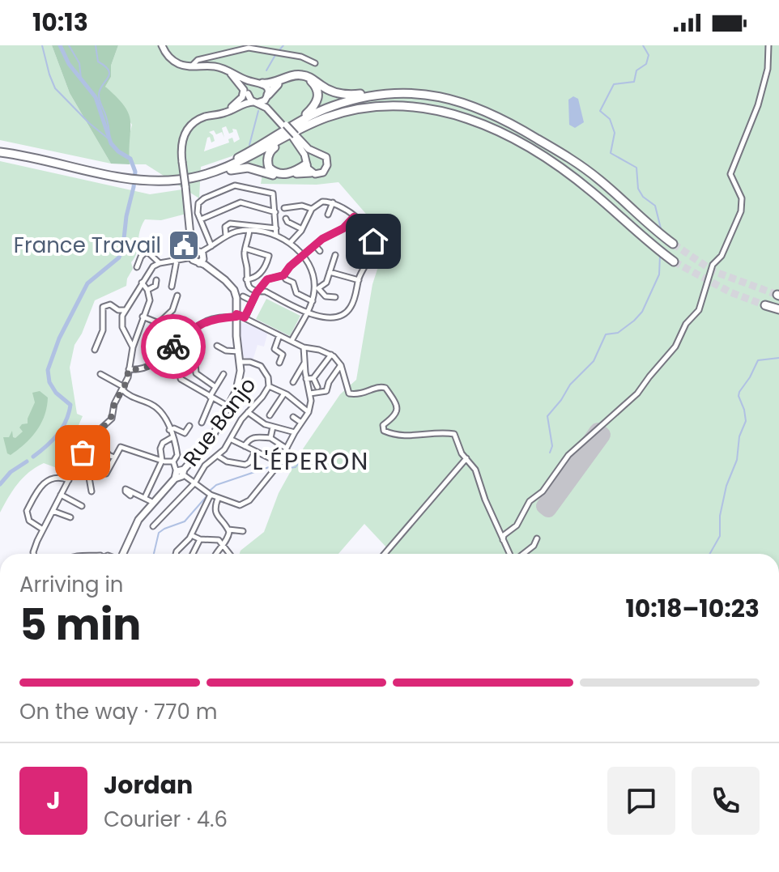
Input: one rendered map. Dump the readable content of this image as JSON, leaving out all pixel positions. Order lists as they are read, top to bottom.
{
  "streets": {
    "street": ["Rue Banjo"]
  },
  "districts": ["L'ÉPERON"],
  "places": {
    "public building": ["France Travail"]
  },
  "page": {
    "status": "10:13",
    "heading": ["5 min", "Arriving in", "10:18–10:23"],
    "panel": ["Jordan", "Courier · 4.6"],
    "bar": "On the way · 770 m",
    "round": "J"
  }
}
